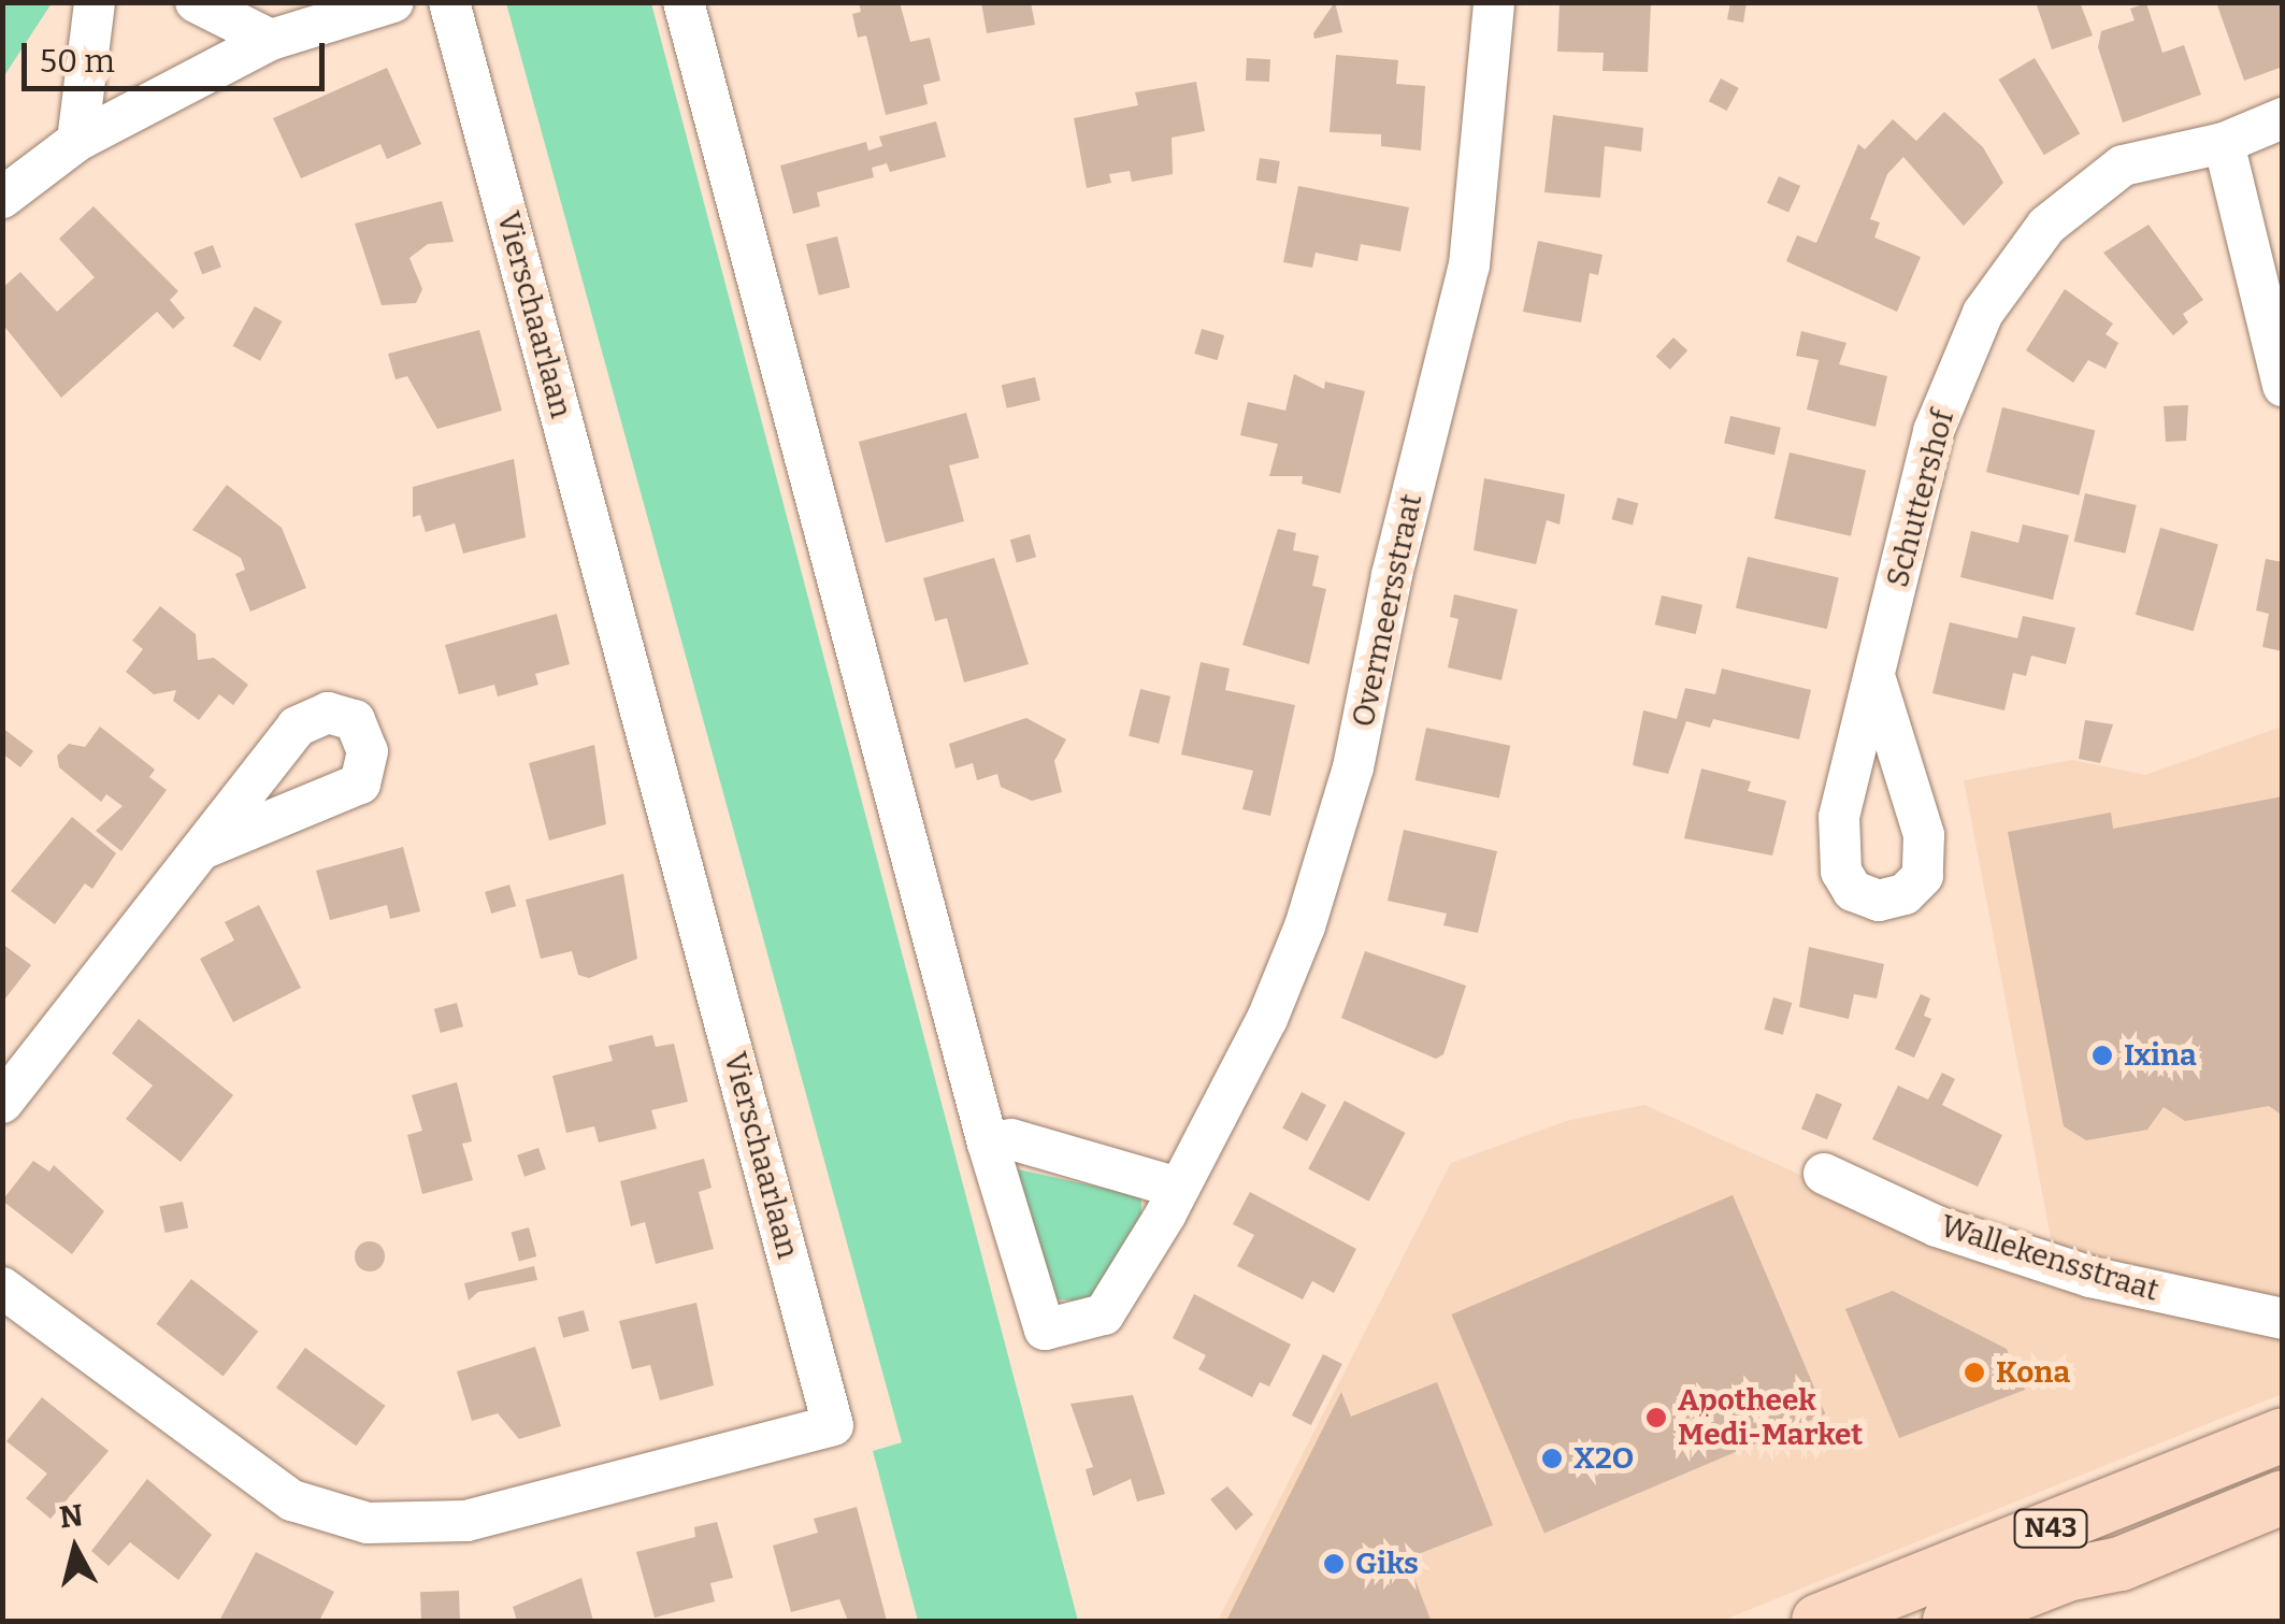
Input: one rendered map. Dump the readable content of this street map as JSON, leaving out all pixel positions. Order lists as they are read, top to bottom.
{
  "streets": {
    "main road": ["N43"],
    "street": [
      "Vierschaarlaan",
      "Schuttershof",
      "Overmeersstraat",
      "Wallekensstraat"
    ]
  },
  "places": [
    "Ixina",
    "Kona",
    "Apotheek Medi-Market",
    "X2O",
    "Giks"
  ],
  "scale_bar": "50 m",
  "north": "top"
}
